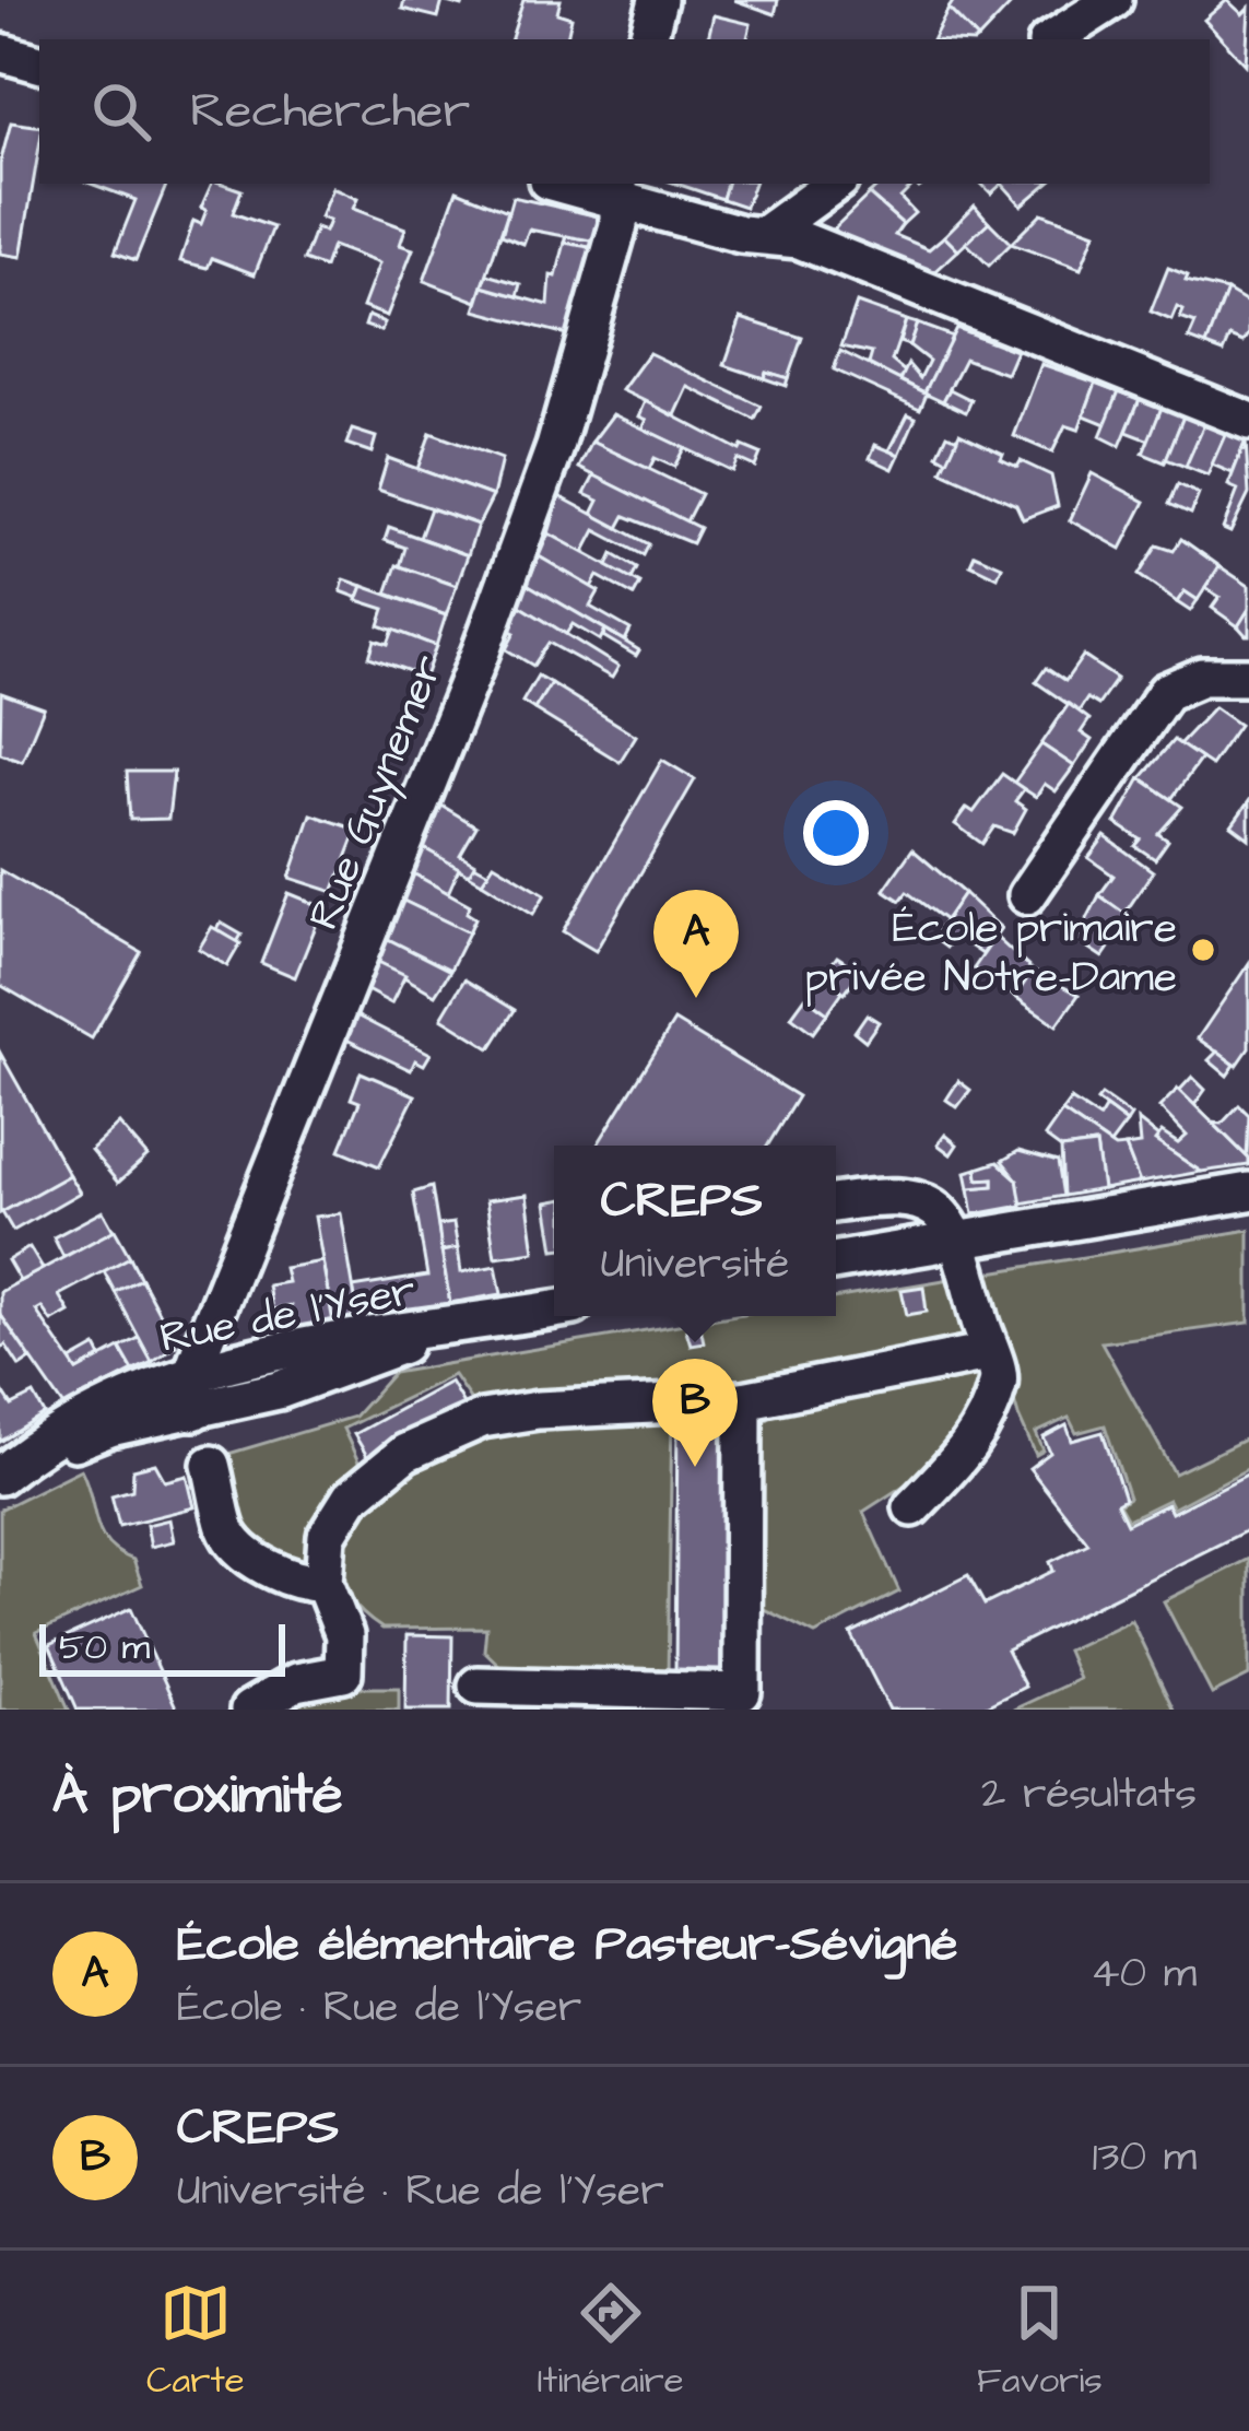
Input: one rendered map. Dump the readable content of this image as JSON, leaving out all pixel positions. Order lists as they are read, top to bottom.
{
  "streets": {
    "street": ["Rue Guynemer", "Rue de l'Yser"]
  },
  "crossings": [
    ["Rue Guynemer", "Rue de l'Yser"]
  ],
  "places": ["École primaire privée Notre-Dame"],
  "scale_bar": "50 m",
  "page": {
    "search": "Rechercher",
    "pins": ["A", "B"],
    "popup": ["CREPS", "Université"],
    "scale": "50 m",
    "heading": ["À proximité", "2 résultats"],
    "list": [
      {
        "mark": "A",
        "name": "École élémentaire Pasteur-Sévigné",
        "note": "École · Rue de l'Yser",
        "value": "40 m"
      },
      {
        "mark": "B",
        "name": "CREPS",
        "note": "Université · Rue de l'Yser",
        "value": "130 m"
      }
    ],
    "nav": ["Carte", "Itinéraire", "Favoris"]
  }
}
